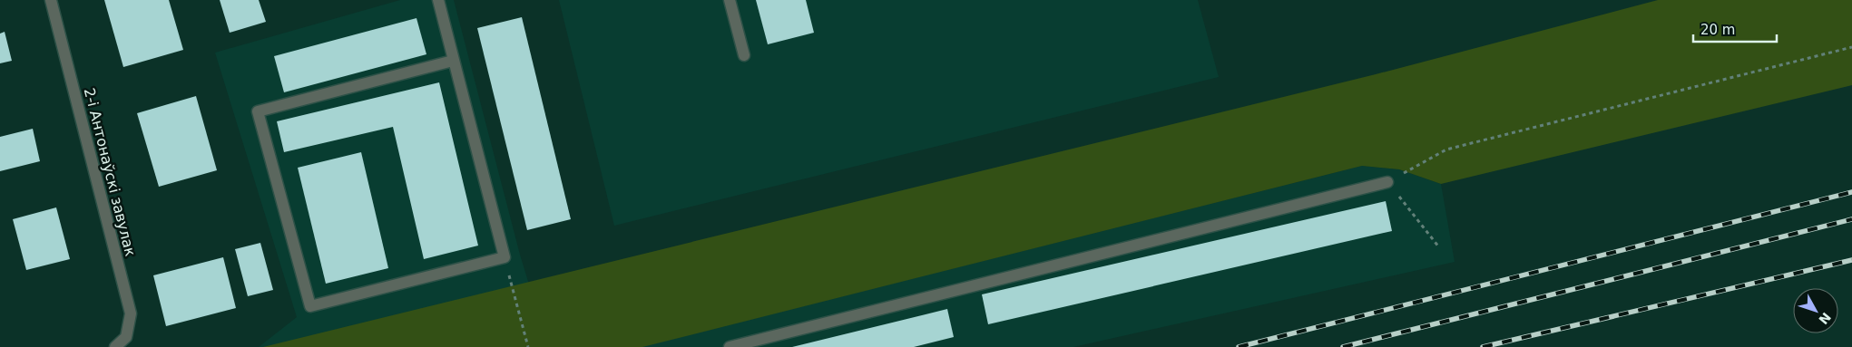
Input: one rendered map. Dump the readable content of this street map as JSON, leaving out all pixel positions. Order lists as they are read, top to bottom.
{
  "streets": {
    "street": ["2-і Антонаўскі завулак"]
  },
  "scale_bar": "20 m",
  "north": "bottom right"
}
